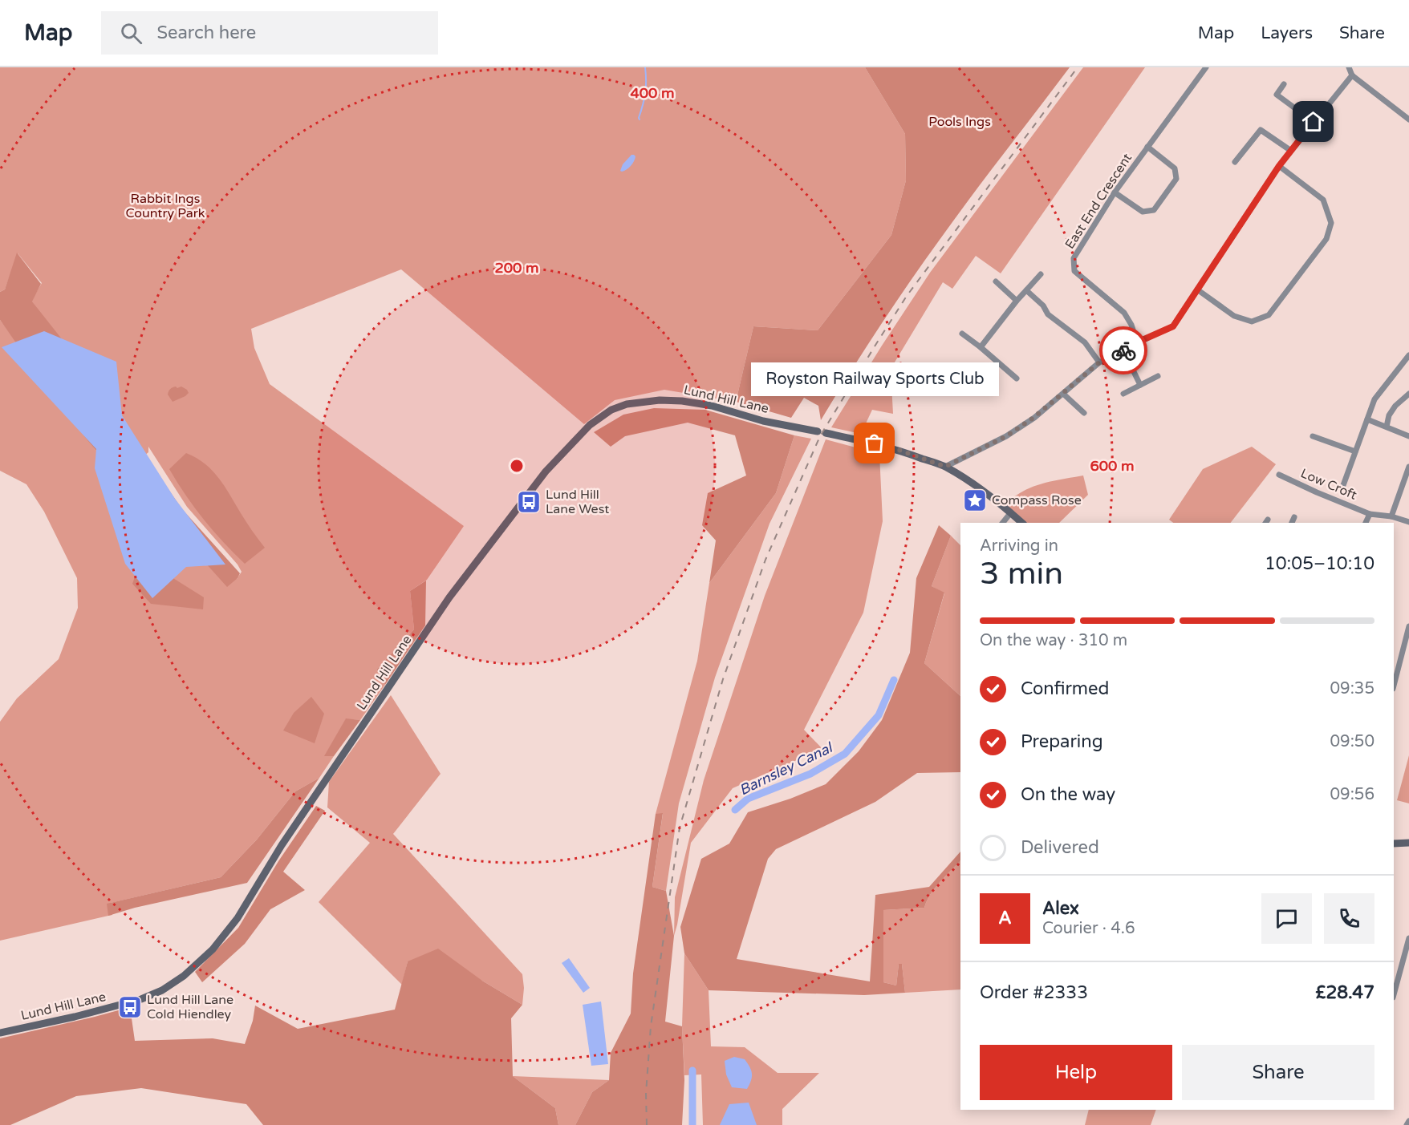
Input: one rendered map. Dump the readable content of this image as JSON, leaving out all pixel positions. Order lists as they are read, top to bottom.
{
  "streets": {
    "main road": ["Lund Hill Lane"],
    "street": ["East End Crescent", "Low Croft"]
  },
  "water": ["Barnsley Canal"],
  "parks": ["Pools Ings", "Rabbit Ings Country Park"],
  "places": {
    "other": ["Royston Railway Sports Club"],
    "place": ["Compass Rose"],
    "bus stop": ["Lund Hill Lane West", "Lund Hill Lane Cold Hiendley"]
  },
  "page": {
    "header": "Map",
    "search": "Search here",
    "nav": ["Map", "Layers", "Share"],
    "bubble": "Royston Railway Sports Club",
    "heading": ["3 min", "Arriving in", "10:05–10:10"],
    "panel": [
      "Alex",
      "Courier · 4.6",
      "Order #2333",
      "£28.47"
    ],
    "bar": "On the way · 310 m",
    "list": [
      ["Confirmed", "09:35"],
      ["Preparing", "09:50"],
      ["On the way", "09:56"],
      "Delivered"
    ],
    "round": "A",
    "buttons": ["Help", "Share"]
  },
  "rings": ["400 m", "200 m", "600 m"]
}
